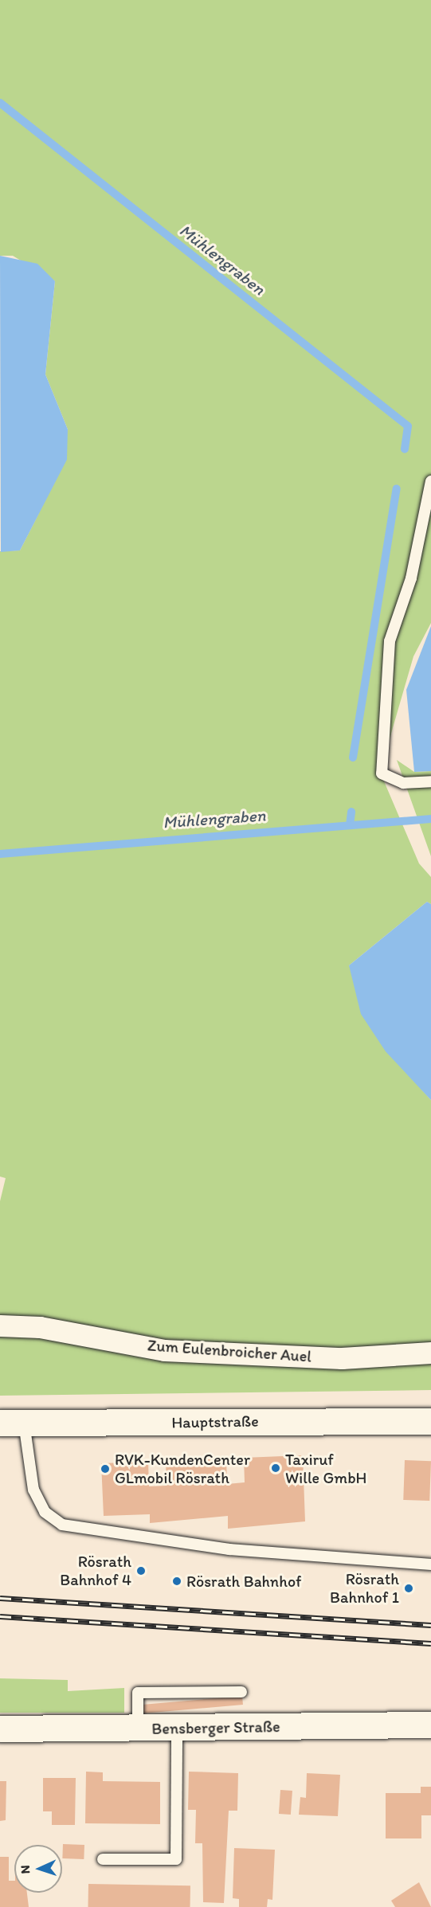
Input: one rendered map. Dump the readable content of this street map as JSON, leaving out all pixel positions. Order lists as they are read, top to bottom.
{
  "streets": {
    "main road": ["Hauptstraße", "Bensberger Straße"],
    "street": ["Zum Eulenbroicher Auel"]
  },
  "water": ["Mühlengraben"],
  "places": [
    "Taxiruf Wille GmbH",
    "RVK-KundenCenter GLmobil Rösrath",
    "Rösrath Bahnhof 4",
    "Rösrath Bahnhof",
    "Rösrath Bahnhof 1"
  ],
  "north": "left"
}
